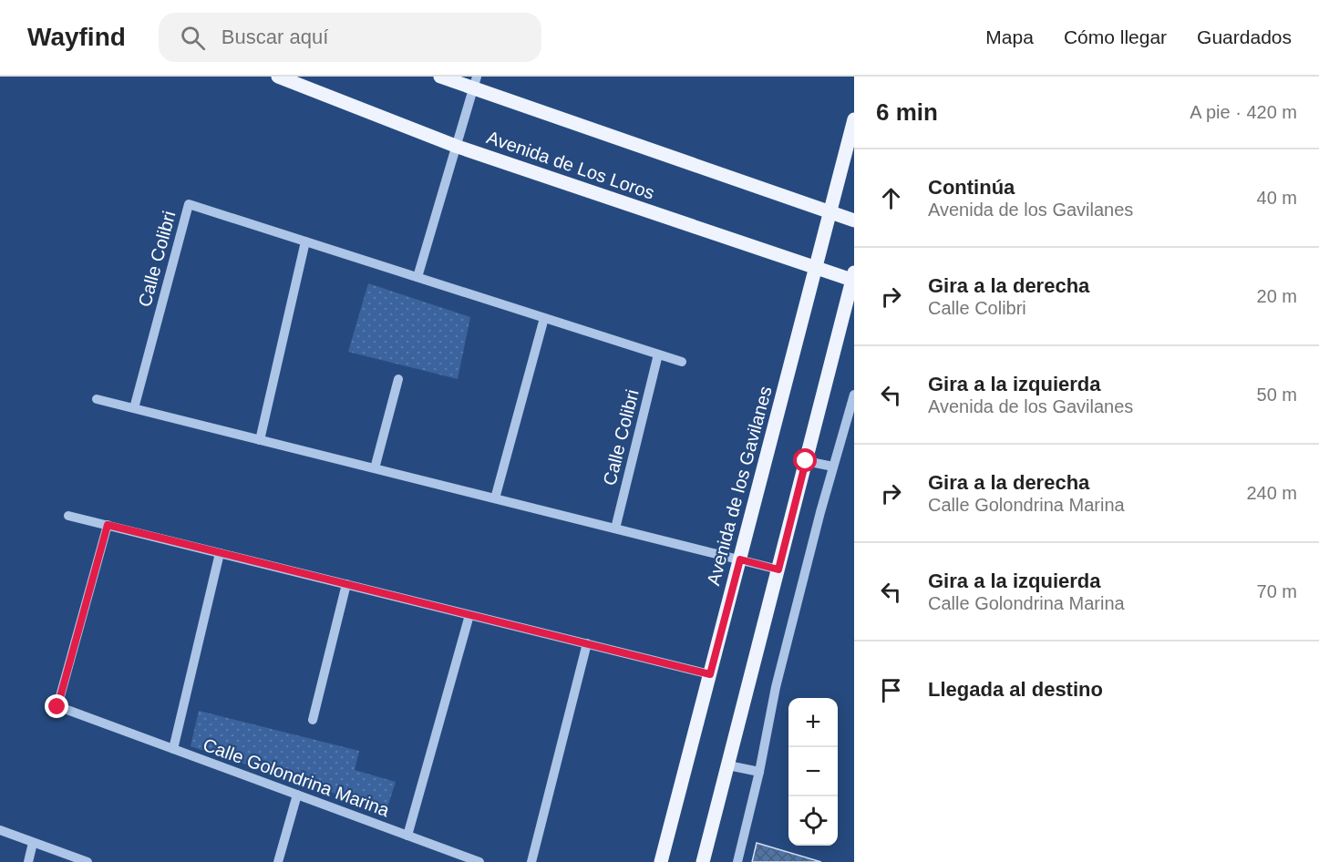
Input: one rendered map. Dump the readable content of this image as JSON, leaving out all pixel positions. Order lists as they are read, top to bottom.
{
  "streets": {
    "main road": ["Avenida de Los Loros", "Avenida de los Gavilanes"],
    "street": ["Calle Colibri", "Calle Golondrina Marina"]
  },
  "crossings": [
    ["Avenida de Los Loros", "Avenida de los Gavilanes"]
  ],
  "page": {
    "header": "Wayfind",
    "search": "Buscar aquí",
    "nav": ["Mapa", "Cómo llegar", "Guardados"],
    "heading": ["6 min", "A pie · 420 m"],
    "list": [
      ["Continúa", "Avenida de los Gavilanes", "40 m"],
      ["Gira a la derecha", "Calle Colibri", "20 m"],
      ["Gira a la izquierda", "Avenida de los Gavilanes", "50 m"],
      ["Gira a la derecha", "Calle Golondrina Marina", "240 m"],
      ["Gira a la izquierda", "Calle Golondrina Marina", "70 m"],
      "Llegada al destino"
    ],
    "map_buttons": ["+", "−"]
  }
}
